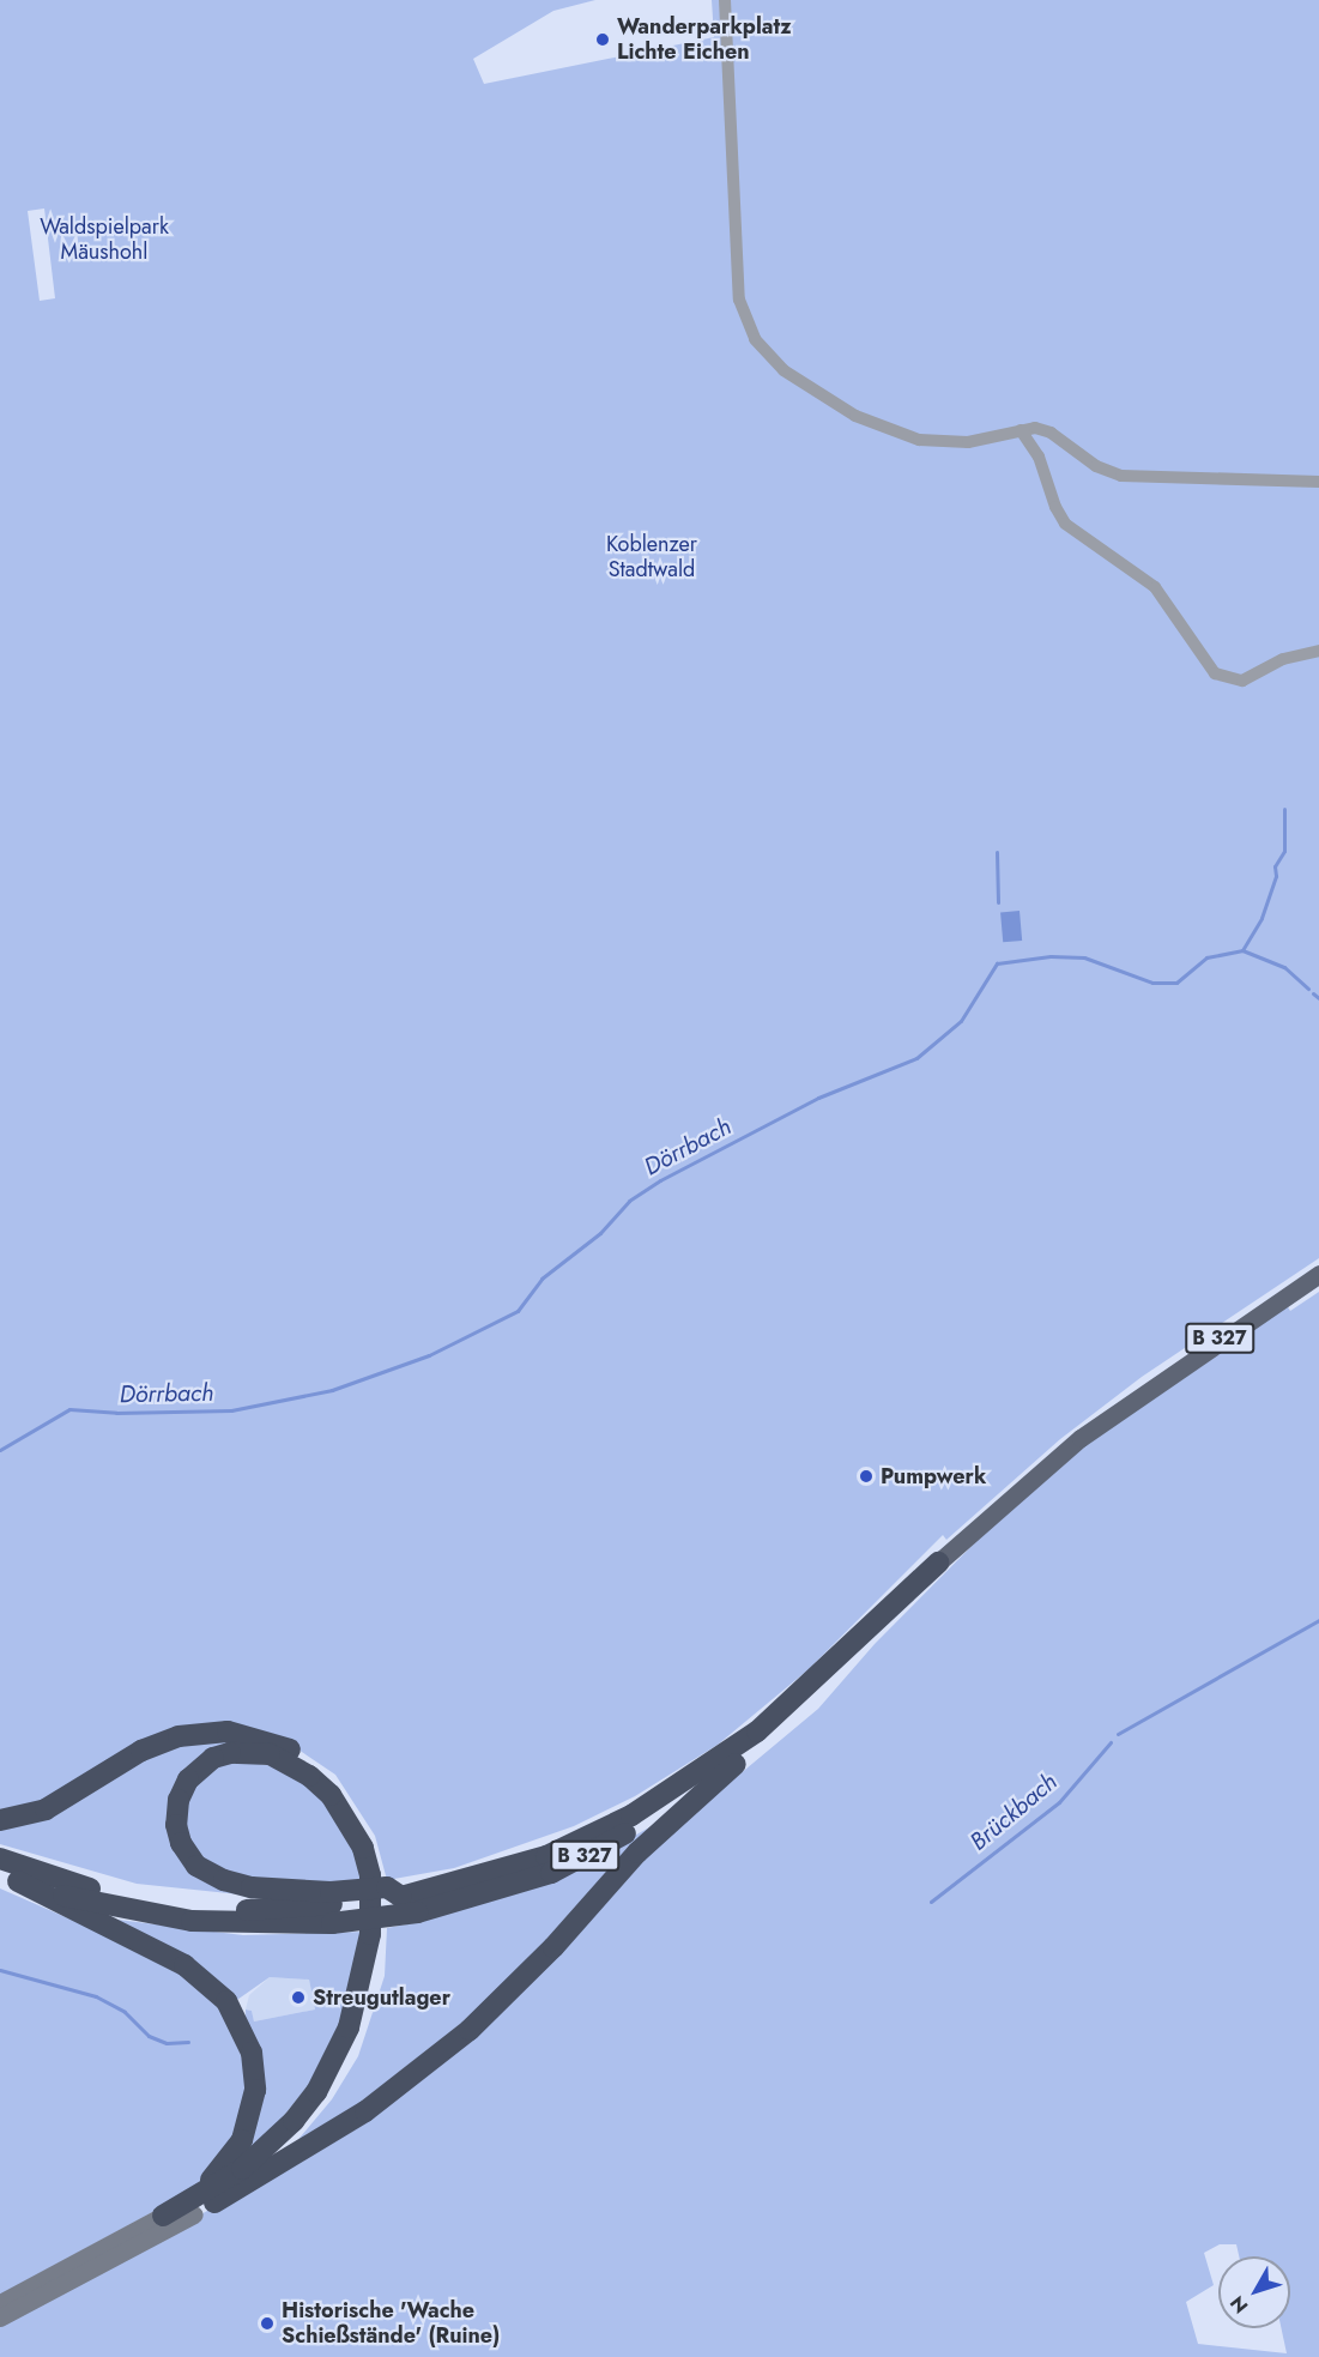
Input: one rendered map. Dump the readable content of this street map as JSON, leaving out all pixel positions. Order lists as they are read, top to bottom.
{
  "streets": {
    "highway": ["B 327"]
  },
  "water": ["Dörrbach", "Brückbach"],
  "parks": ["Waldspielpark Mäushohl", "Koblenzer Stadtwald"],
  "places": [
    "Wanderparkplatz Lichte Eichen",
    "Pumpwerk",
    "Streugutlager",
    "Historische 'Wache Schießstände' (Ruine)"
  ],
  "north": "bottom left"
}
